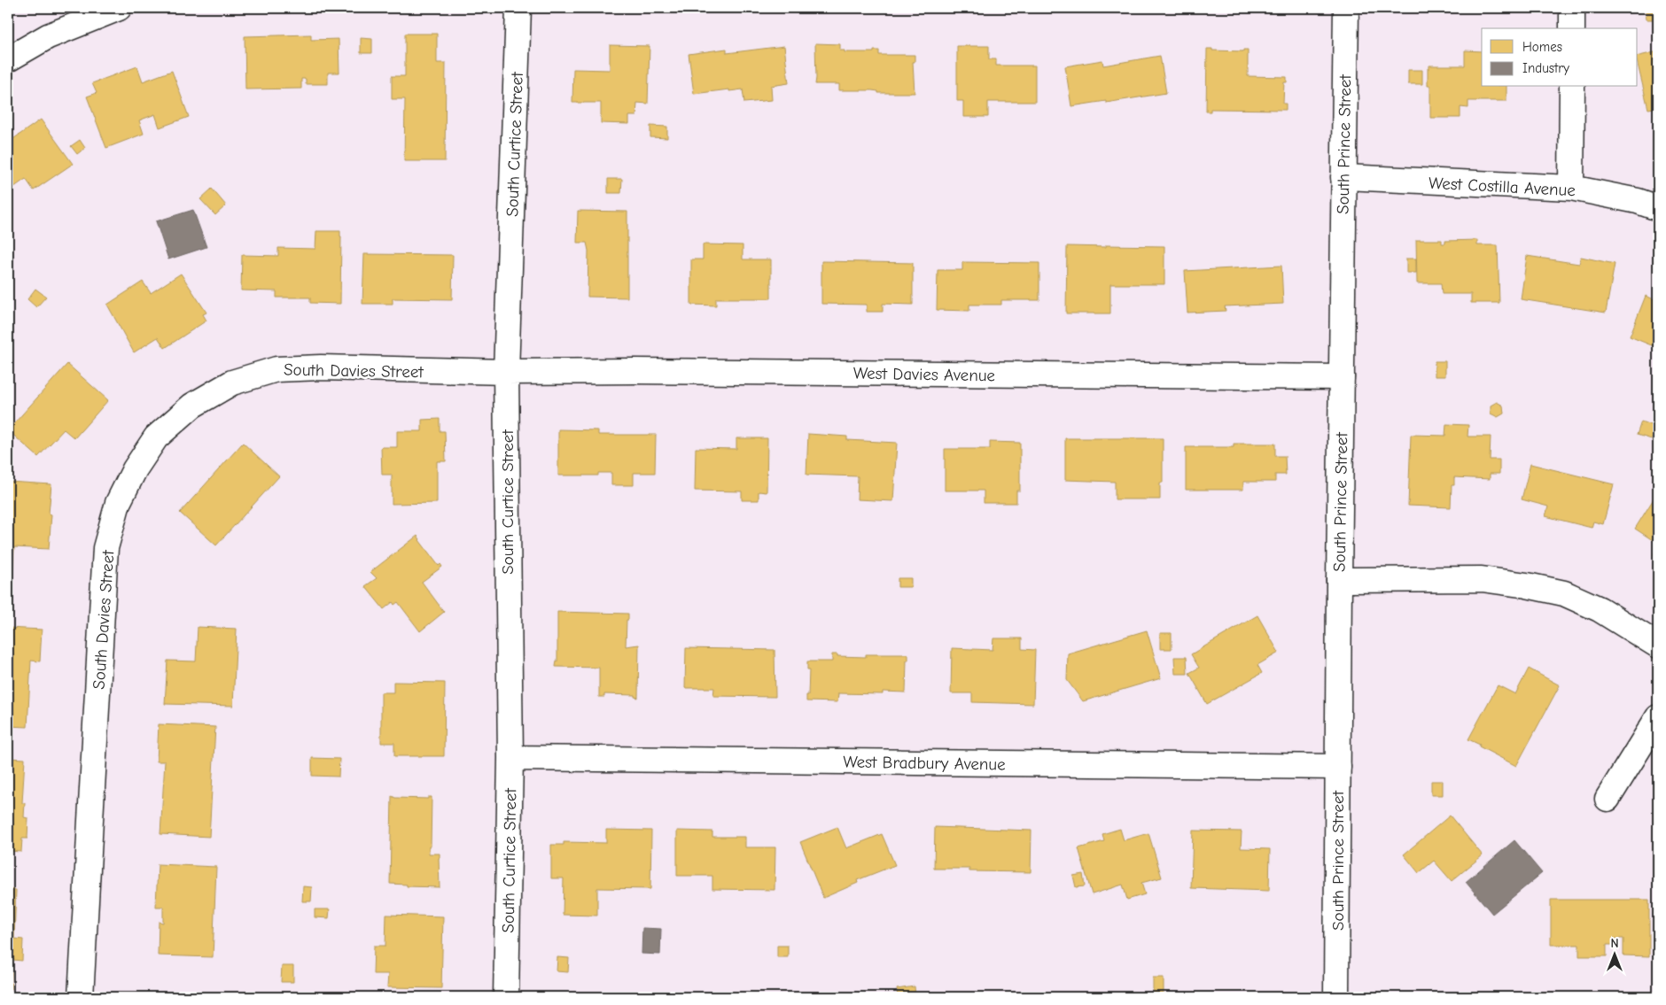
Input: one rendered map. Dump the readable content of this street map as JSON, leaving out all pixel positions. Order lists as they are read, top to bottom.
{
  "streets": {
    "street": [
      "South Curtice Street",
      "South Prince Street",
      "West Costilla Avenue",
      "South Davies Street",
      "West Davies Avenue",
      "West Bradbury Avenue"
    ]
  },
  "crossings": [
    ["South Curtice Street", "South Davies Street"],
    ["South Curtice Street", "West Davies Avenue"],
    ["South Curtice Street", "West Bradbury Avenue"],
    ["South Prince Street", "West Costilla Avenue"],
    ["South Prince Street", "West Davies Avenue"],
    ["South Prince Street", "West Bradbury Avenue"],
    ["South Davies Street", "West Davies Avenue"]
  ],
  "legend": ["Homes", "Industry"],
  "north": "top"
}
